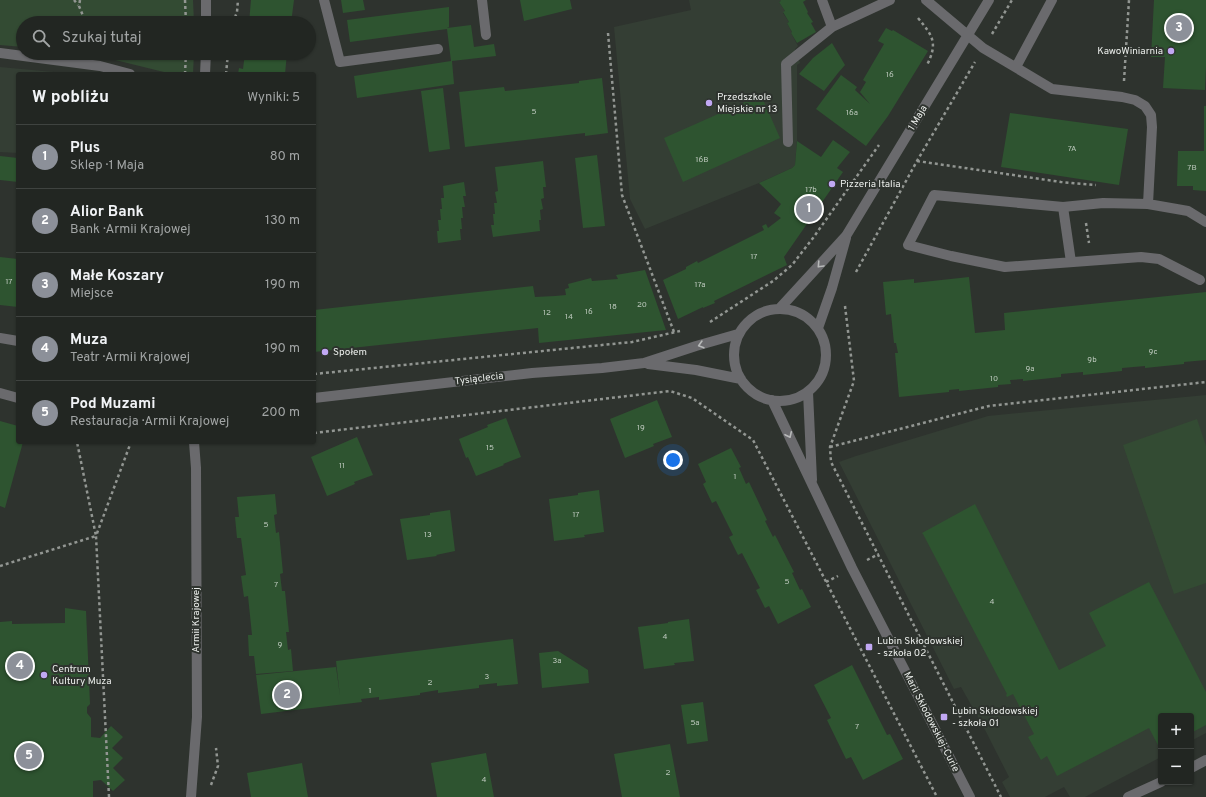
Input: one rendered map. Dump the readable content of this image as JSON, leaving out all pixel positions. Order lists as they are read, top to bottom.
{
  "streets": {
    "street": [
      "1 Maja",
      "Tysiąclecia",
      "Armii Krajowej",
      "Marii Skłodowskiej-Curie"
    ]
  },
  "places": {
    "other": [
      "KawoWiniarnia",
      "Przedszkole Miejskie nr 13",
      "Pizzeria Italia",
      "Społem",
      "Centrum Kultury Muza"
    ],
    "transit": ["Lubin Skłodowskiej - szkoła 02", "Lubin Skłodowskiej - szkoła 01"]
  },
  "house_numbers": [
    "16",
    "5",
    "16a",
    "7A",
    "16B",
    "7B",
    "17b",
    "17",
    "17",
    "17a",
    "20",
    "18",
    "16",
    "12",
    "14",
    "9c",
    "9b",
    "9a",
    "10",
    "19",
    "15",
    "11",
    "1",
    "17",
    "5",
    "13",
    "5",
    "7",
    "4",
    "4",
    "9",
    "3a",
    "3",
    "2",
    "1",
    "5a",
    "7",
    "2",
    "4"
  ],
  "page": {
    "pins": [
      "3",
      "1",
      "4",
      "2",
      "5"
    ],
    "search": "Szukaj tutaj",
    "heading": ["W pobliżu", "Wyniki: 5"],
    "list": [
      {
        "mark": "1",
        "name": "Plus",
        "note": "Sklep · 1 Maja",
        "value": "80 m"
      },
      {
        "mark": "2",
        "name": "Alior Bank",
        "note": "Bank · Armii Krajowej",
        "value": "130 m"
      },
      {
        "mark": "3",
        "name": "Małe Koszary",
        "note": "Miejsce",
        "value": "190 m"
      },
      {
        "mark": "4",
        "name": "Muza",
        "note": "Teatr · Armii Krajowej",
        "value": "190 m"
      },
      {
        "mark": "5",
        "name": "Pod Muzami",
        "note": "Restauracja · Armii Krajowej",
        "value": "200 m"
      }
    ],
    "map_buttons": ["+", "−"]
  }
}
